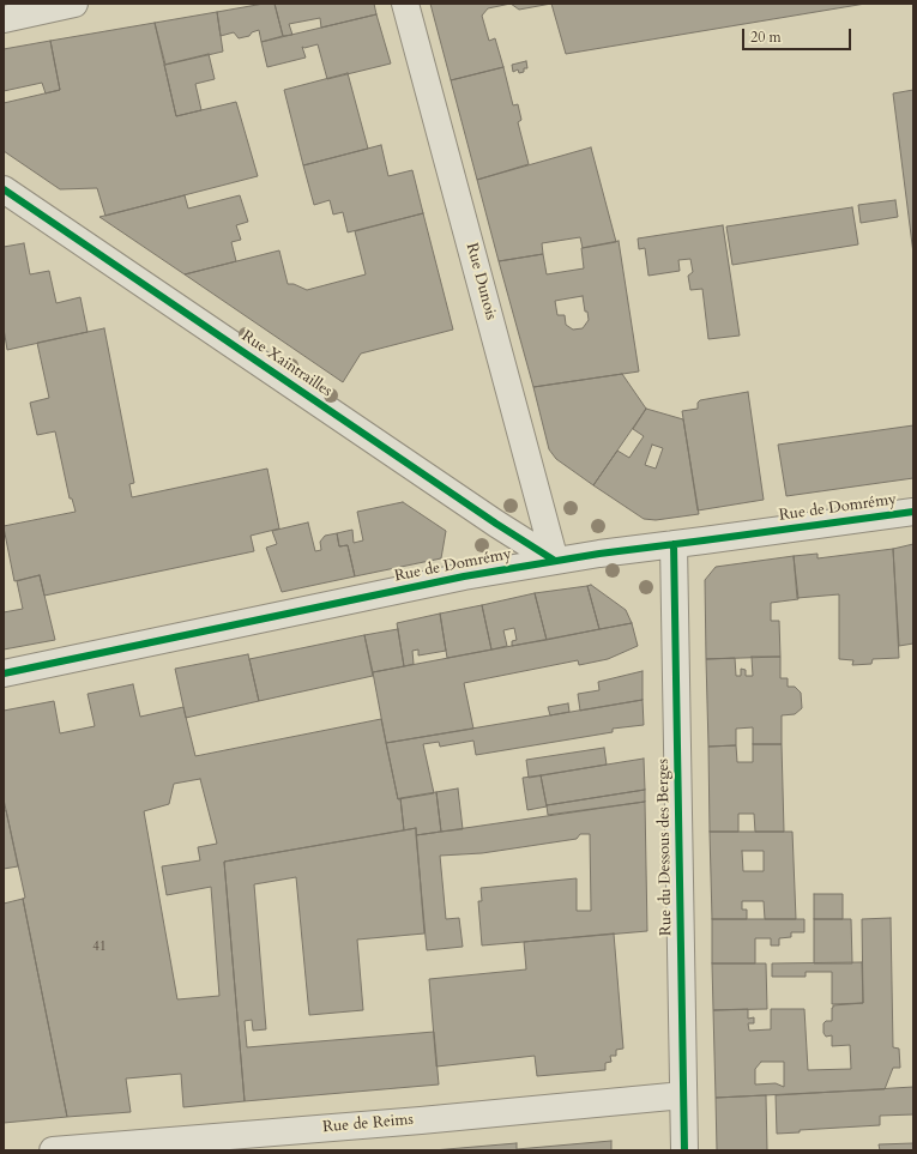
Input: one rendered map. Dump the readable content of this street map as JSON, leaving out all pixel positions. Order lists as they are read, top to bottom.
{
  "streets": {
    "street": [
      "Rue Dunois",
      "Rue Xaintrailles",
      "Rue de Domrémy",
      "Rue du Dessous des Berges",
      "Rue de Reims"
    ]
  },
  "crossings": [
    ["Rue Dunois", "Rue Xaintrailles"],
    ["Rue Dunois", "Rue de Domrémy"],
    ["Rue Xaintrailles", "Rue de Domrémy"],
    ["Rue de Domrémy", "Rue du Dessous des Berges"],
    ["Rue du Dessous des Berges", "Rue de Reims"]
  ],
  "house_numbers": ["41"],
  "scale_bar": "20 m"
}
